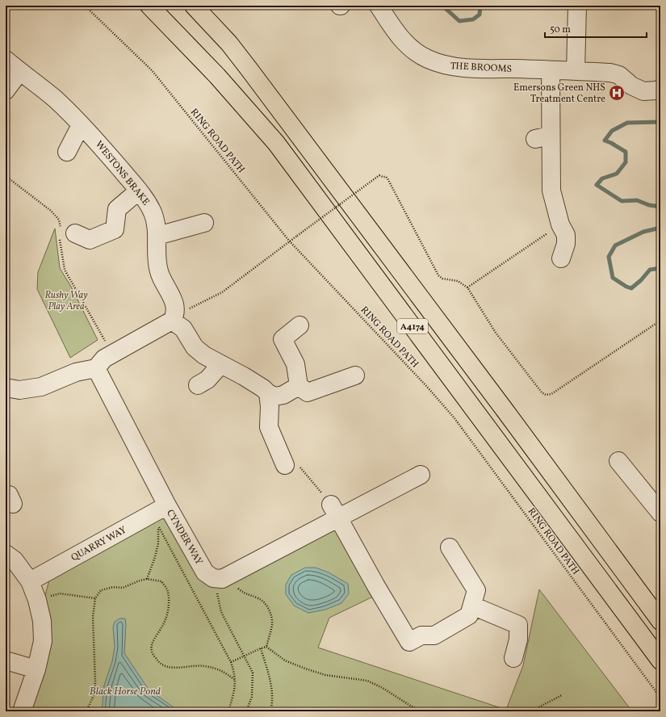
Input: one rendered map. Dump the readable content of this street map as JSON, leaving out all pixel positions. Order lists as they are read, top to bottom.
{
  "streets": {
    "highway": ["A4174"],
    "street": [
      "THE BROOMS",
      "WESTONS BRAKE",
      "CYNDER WAY",
      "QUARRY WAY"
    ],
    "path": ["RING ROAD PATH"]
  },
  "crossings": [
    ["CYNDER WAY", "QUARRY WAY"]
  ],
  "water": ["Black Horse Pond"],
  "parks": ["Rushy Way Play Area"],
  "places": {
    "hospital": ["Emersons Green NHS Treatment Centre"]
  },
  "scale_bar": "50 m"
}
